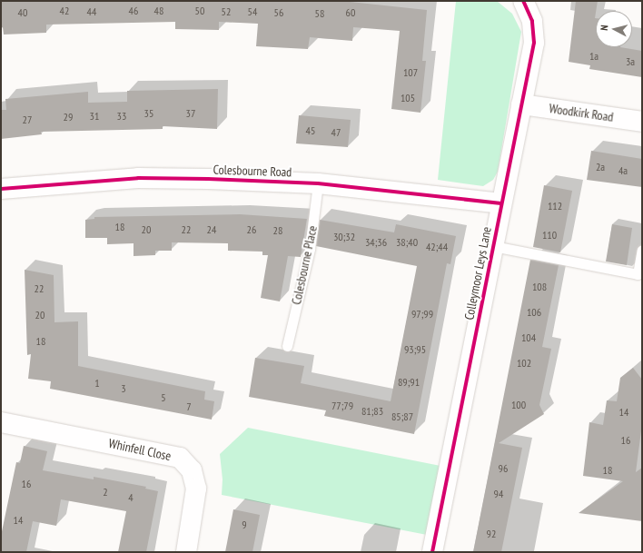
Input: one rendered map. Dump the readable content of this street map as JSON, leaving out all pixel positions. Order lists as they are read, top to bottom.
{
  "streets": {
    "street": [
      "Woodkirk Road",
      "Colesbourne Road",
      "Colleymoor Leys Lane",
      "Whinfell Close"
    ],
    "lane": ["Colesbourne Place"]
  },
  "crossings": [
    ["Woodkirk Road", "Colleymoor Leys Lane"],
    ["Colesbourne Road", "Colesbourne Place"],
    ["Colesbourne Road", "Colleymoor Leys Lane"]
  ],
  "house_numbers": [
    "42",
    "46",
    "48",
    "50",
    "44",
    "52",
    "54",
    "40",
    "56",
    "60",
    "58",
    "1a",
    "3a",
    "107",
    "105",
    "35",
    "37",
    "31",
    "33",
    "29",
    "27",
    "45",
    "47",
    "2a",
    "4a",
    "112",
    "18",
    "20",
    "22",
    "24",
    "26",
    "28",
    "110",
    "30;32",
    "34;36",
    "38;40",
    "42;44",
    "108",
    "22",
    "106",
    "97;99",
    "20",
    "104",
    "18",
    "93;95",
    "102",
    "89;91",
    "1",
    "3",
    "5",
    "100",
    "77;79",
    "7",
    "81;83",
    "14",
    "85;87",
    "16",
    "96",
    "18",
    "16",
    "2",
    "94",
    "4",
    "14",
    "9",
    "92"
  ],
  "north": "left"
}
